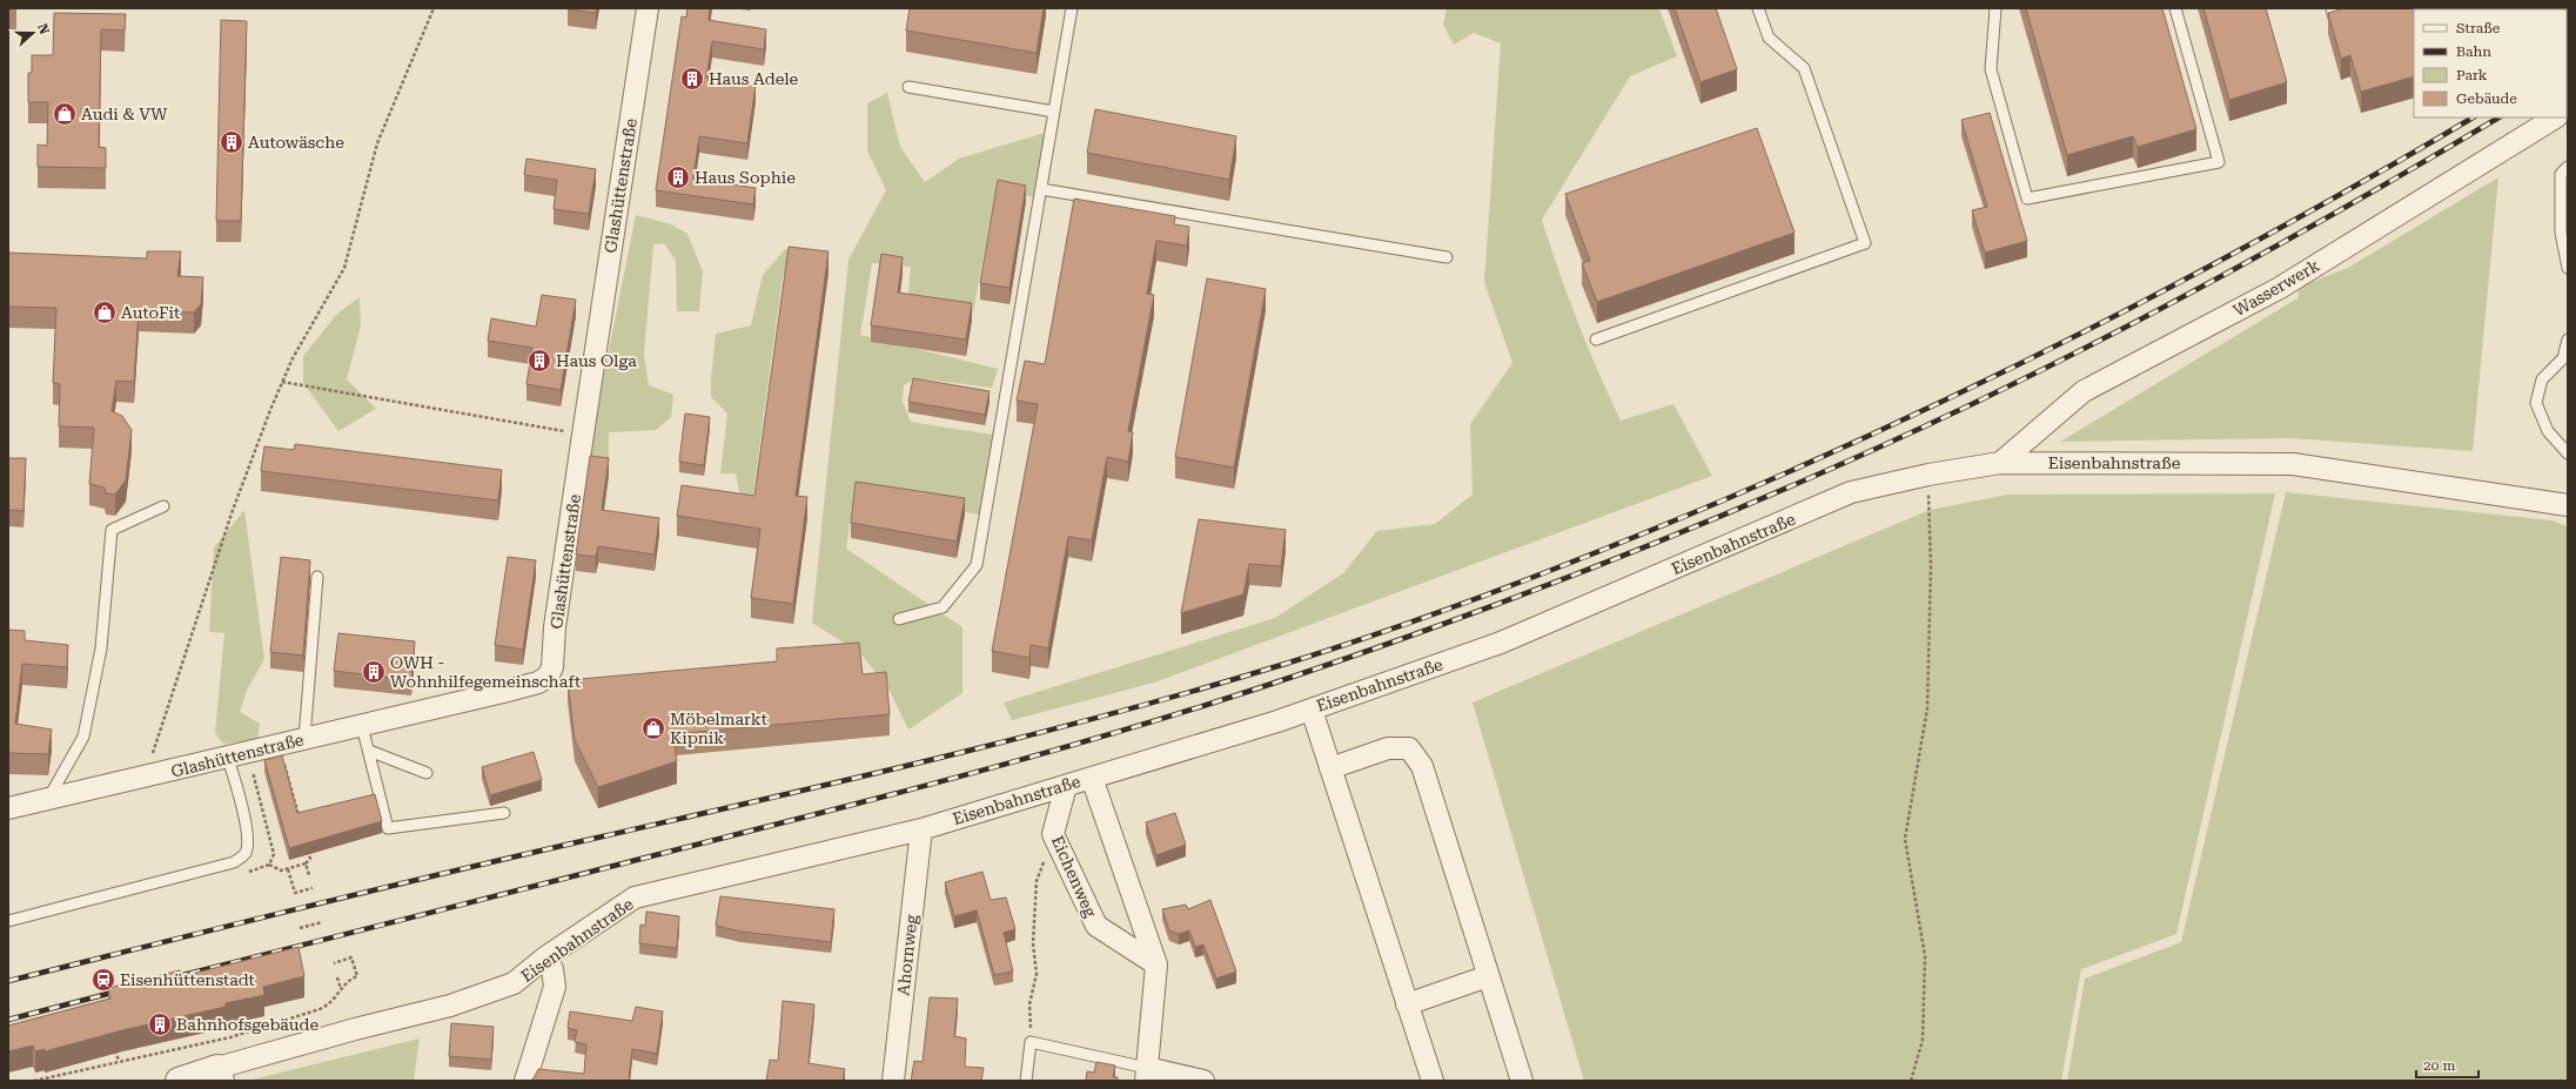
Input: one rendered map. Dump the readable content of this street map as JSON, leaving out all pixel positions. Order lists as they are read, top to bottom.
{
  "streets": {
    "street": [
      "Glashüttenstraße",
      "Wasserwerk",
      "Eisenbahnstraße",
      "Eichenweg",
      "Ahornweg"
    ]
  },
  "crossings": [
    ["Wasserwerk", "Eisenbahnstraße"],
    ["Eisenbahnstraße", "Eichenweg"],
    ["Eisenbahnstraße", "Ahornweg"]
  ],
  "places": {
    "building": [
      "Haus Adele",
      "Autowäsche",
      "Haus Sophie",
      "Haus Olga",
      "OWH - Wohnhilfegemeinschaft",
      "Bahnhofsgebäude"
    ],
    "shop": ["Audi & VW", "AutoFit", "Möbelmarkt Kipnik"],
    "station": ["Eisenhüttenstadt"]
  },
  "legend": [
    "Straße",
    "Bahn",
    "Park",
    "Gebäude"
  ],
  "scale_bar": "20 m",
  "north": "right"
}
